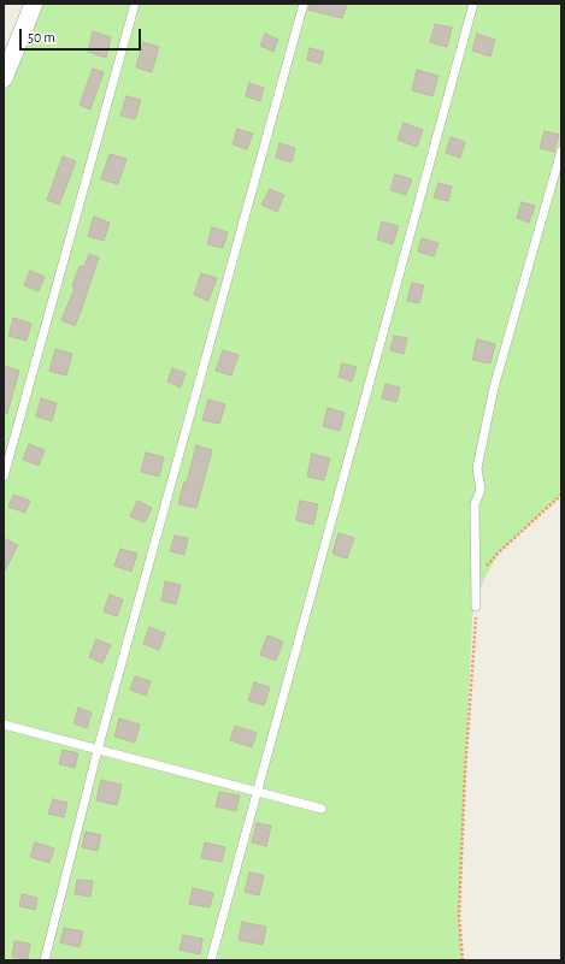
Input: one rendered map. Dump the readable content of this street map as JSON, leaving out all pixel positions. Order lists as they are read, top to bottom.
{
  "scale_bar": "50 m"
}
